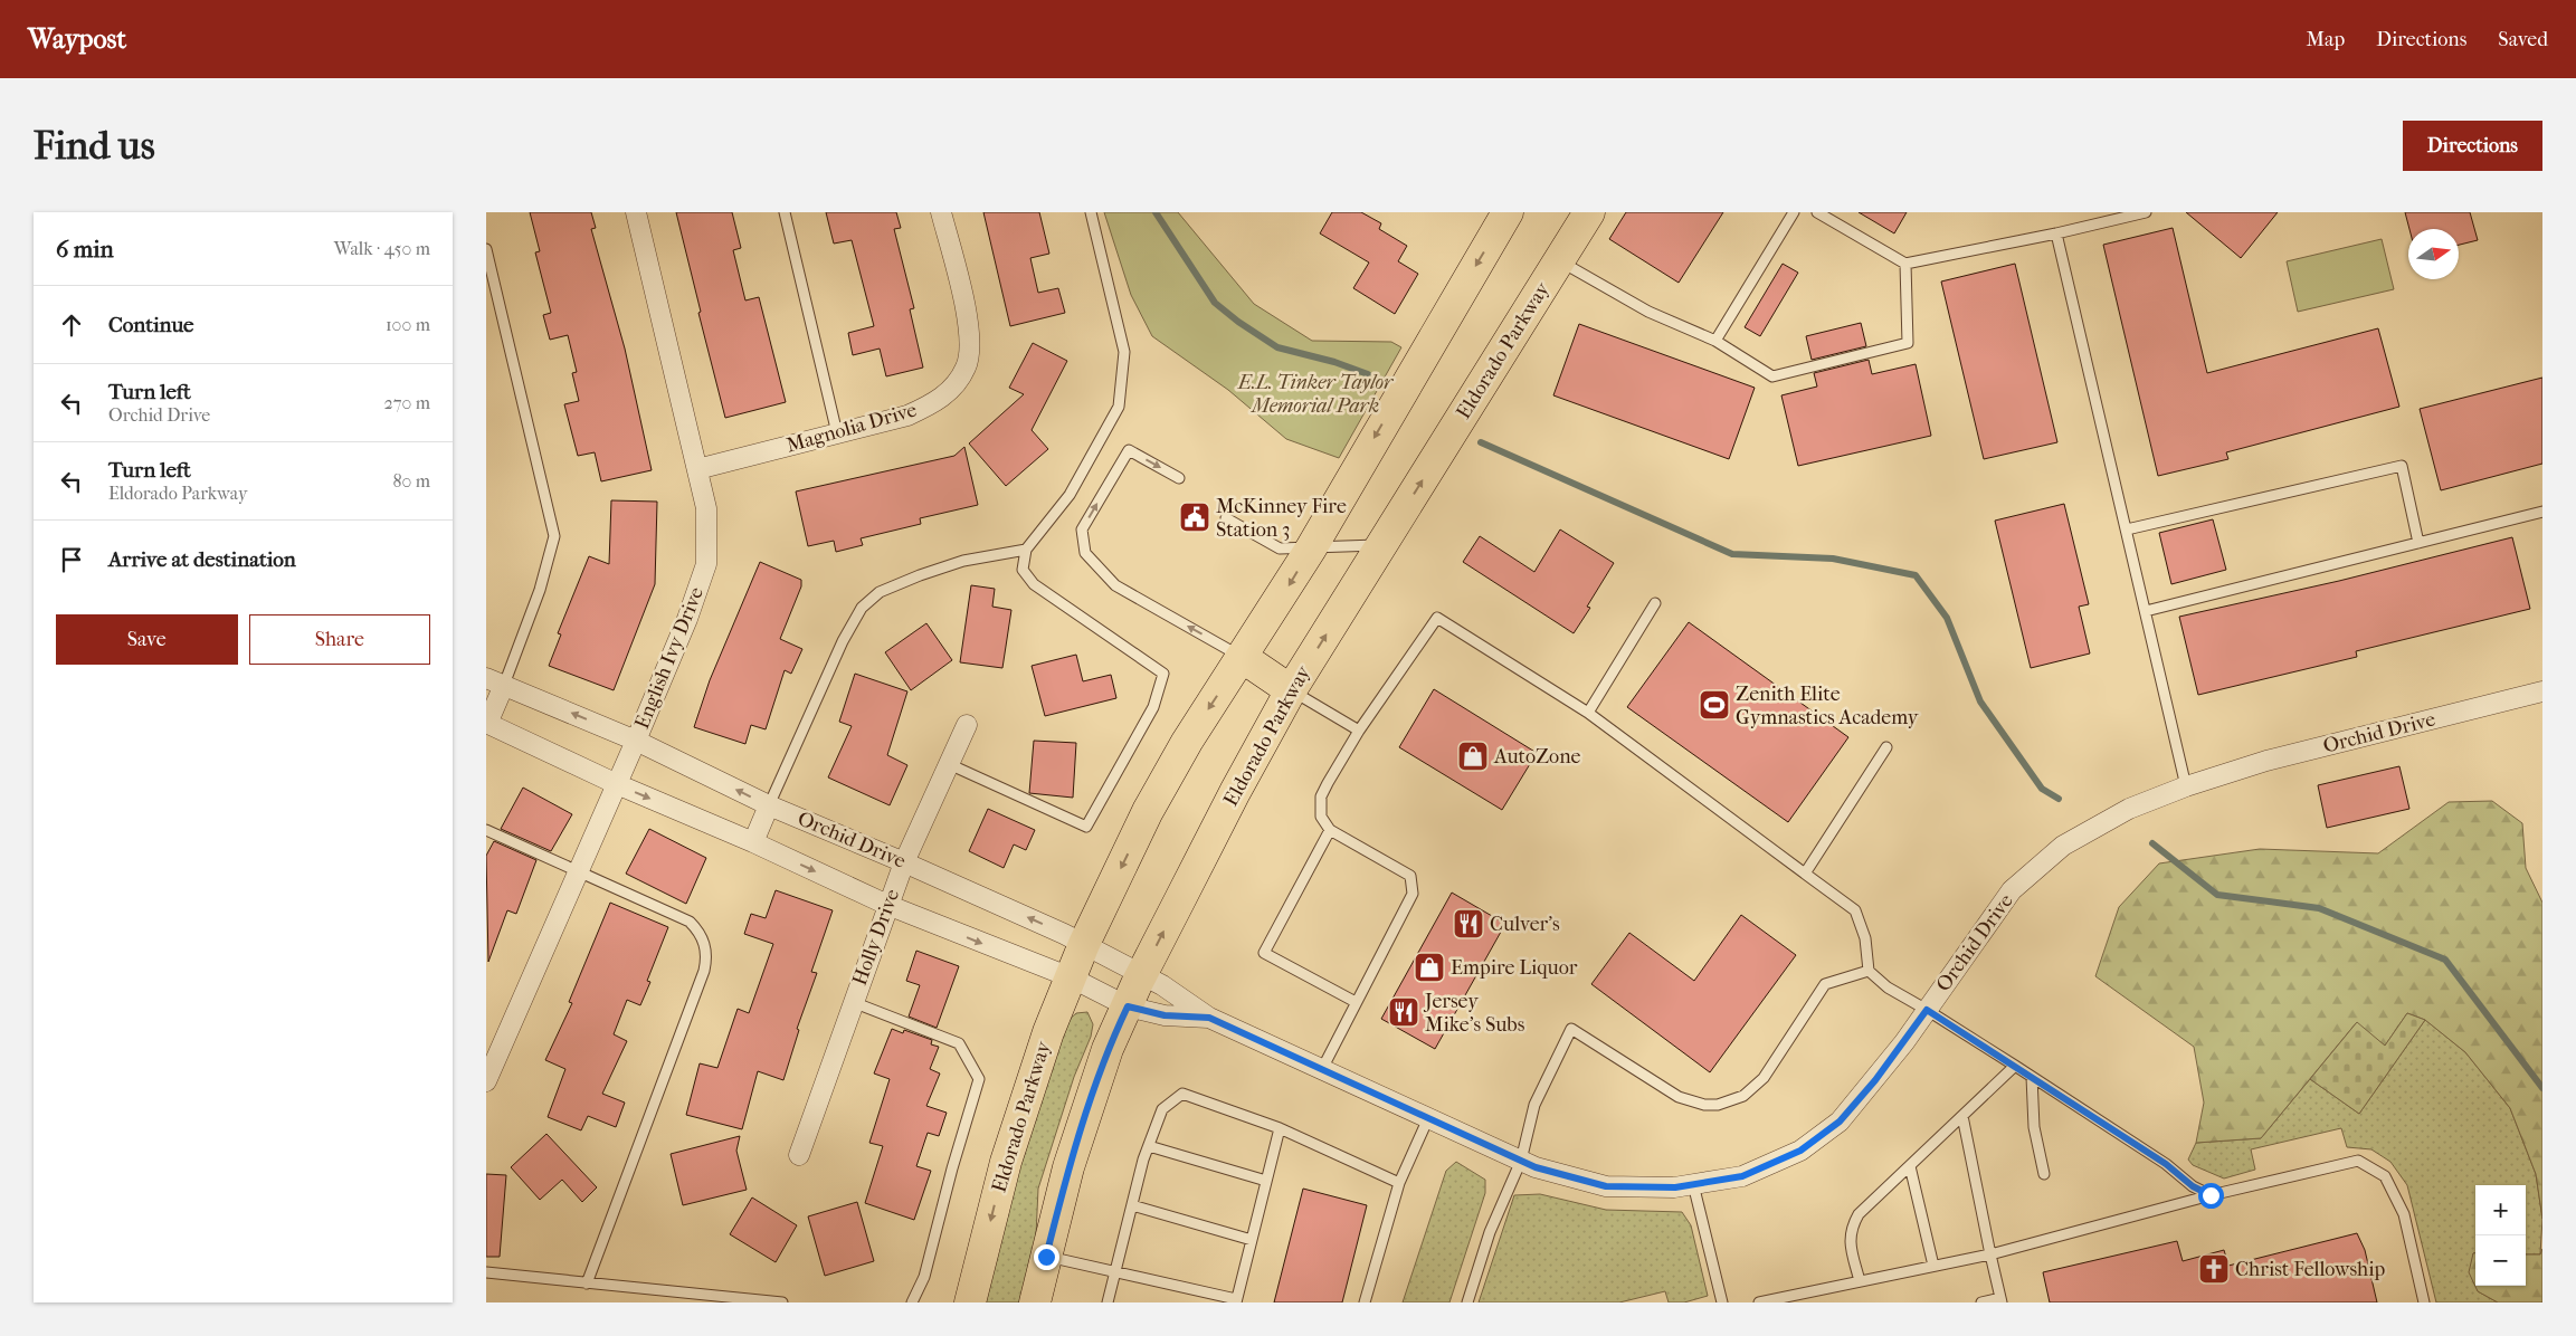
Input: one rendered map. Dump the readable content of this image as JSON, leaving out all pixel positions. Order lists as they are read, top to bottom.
{
  "streets": {
    "main road": ["Eldorado Parkway"],
    "street": [
      "Magnolia Drive",
      "English Ivy Drive",
      "Orchid Drive",
      "Holly Drive"
    ]
  },
  "crossings": [
    ["Eldorado Parkway", "Orchid Drive"],
    ["Magnolia Drive", "English Ivy Drive"],
    ["English Ivy Drive", "Orchid Drive"],
    ["Orchid Drive", "Holly Drive"]
  ],
  "parks": ["E.L. Tinker Taylor Memorial Park"],
  "places": {
    "public building": ["McKinney Fire Station 3"],
    "sports": ["Zenith Elite Gymnastics Academy"],
    "shop": ["AutoZone", "Empire Liquor"],
    "restaurant": ["Culver's", "Jersey Mike's Subs"],
    "church": ["Christ Fellowship"]
  },
  "north": "right",
  "page": {
    "header": "Waypost",
    "nav": ["Map", "Directions", "Saved"],
    "buttons": [
      "Directions",
      ["Save", "Share"]
    ],
    "title": "Find us",
    "heading": ["6 min", "Walk · 450 m"],
    "list": [
      ["Continue", "100 m"],
      ["Turn left", "Orchid Drive", "270 m"],
      ["Turn left", "Eldorado Parkway", "80 m"],
      "Arrive at destination"
    ],
    "map_buttons": ["+", "−"]
  }
}
